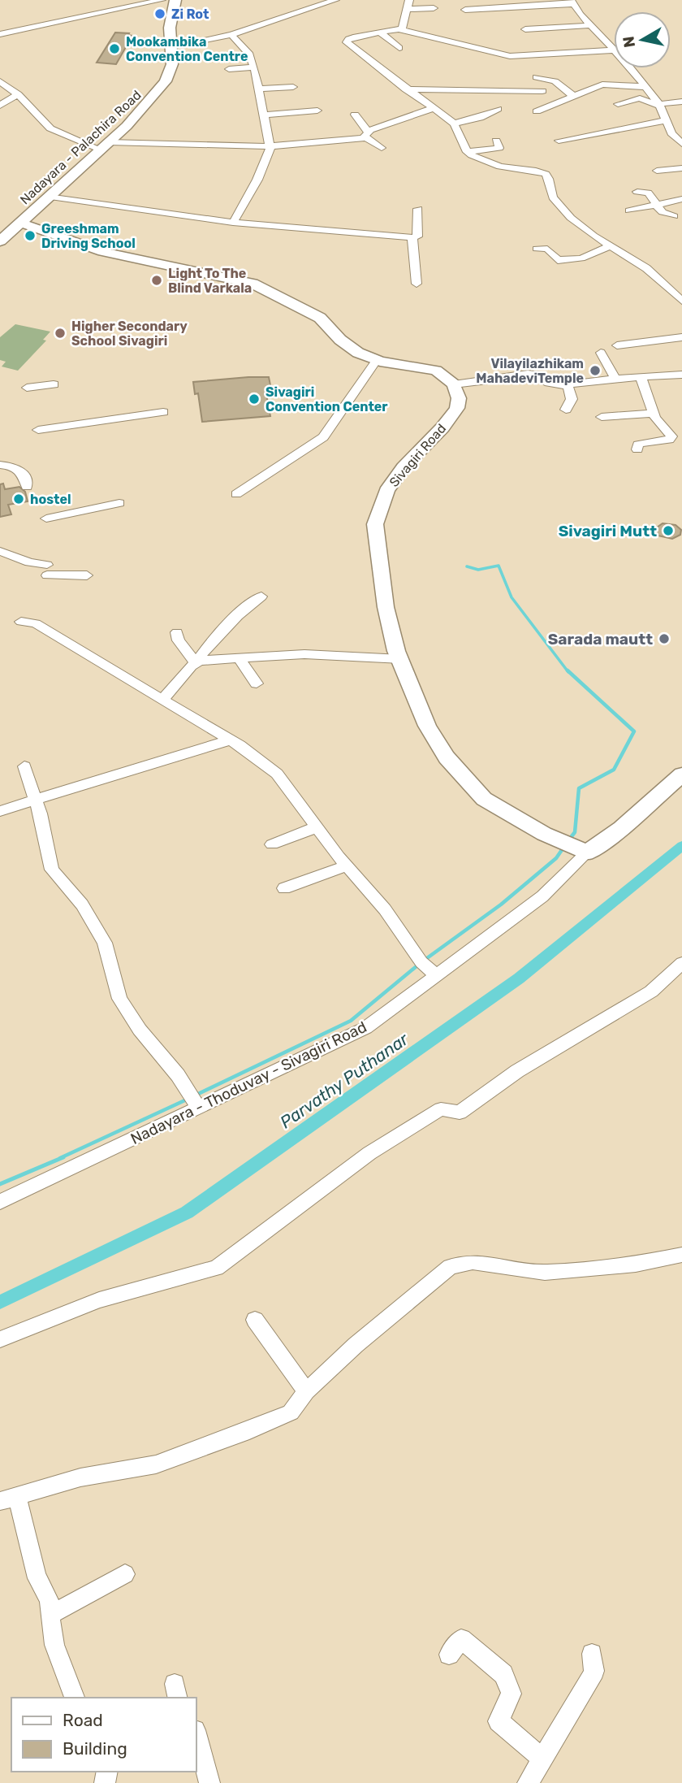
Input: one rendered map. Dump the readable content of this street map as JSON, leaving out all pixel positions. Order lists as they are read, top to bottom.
{
  "streets": {
    "main road": ["Nadayara - Palachira Road", "Sivagiri Road"],
    "street": ["Nadayara - Thoduvay - Sivagiri Road"]
  },
  "crossings": [
    ["Sivagiri Road", "Nadayara - Thoduvay - Sivagiri Road"]
  ],
  "water": ["Parvathy Puthanar"],
  "places": [
    "Zi Rot",
    "Mookambika Convention Centre",
    "Greeshmam Driving School",
    "Light To The Blind Varkala",
    "Higher Secondary School Sivagiri",
    "Vilayilazhikam MahadeviTemple",
    "Sivagiri Convention Center",
    "hostel",
    "Sivagiri Mutt",
    "Sarada mautt"
  ],
  "legend": ["Road", "Building"],
  "north": "left"
}
